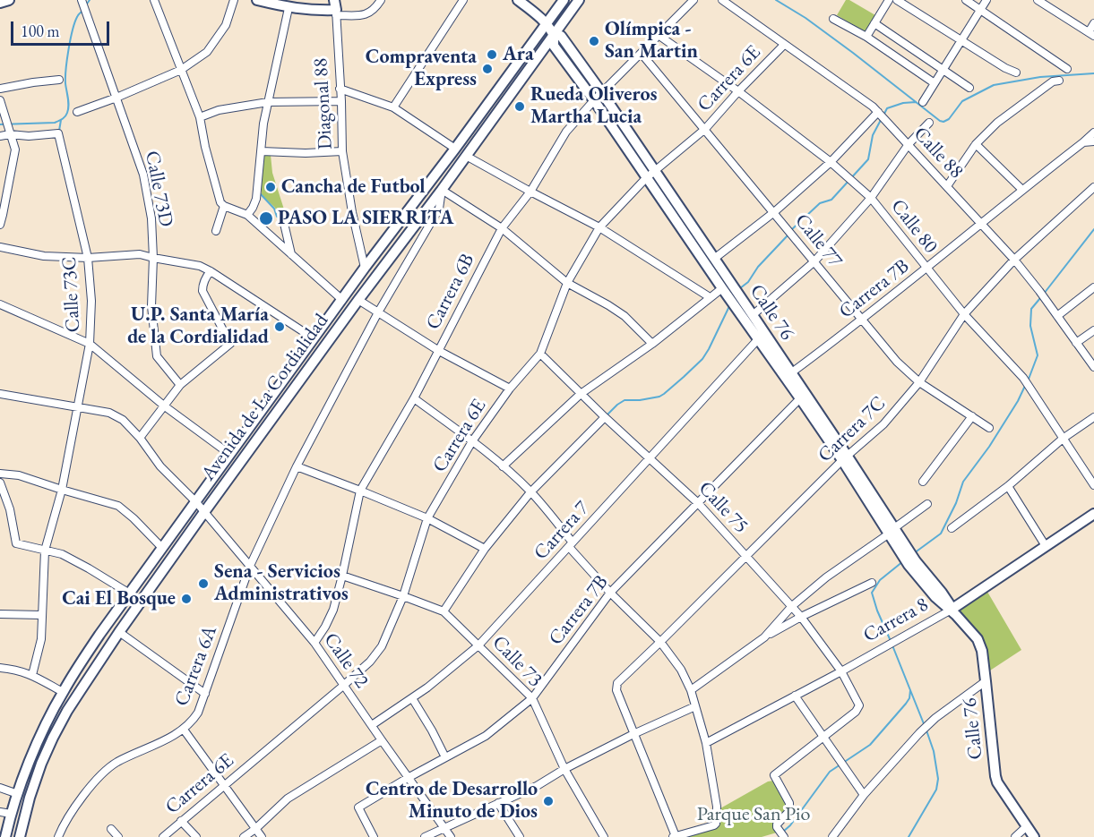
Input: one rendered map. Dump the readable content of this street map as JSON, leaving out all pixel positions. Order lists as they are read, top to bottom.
{
  "streets": {
    "main road": ["Calle 76", "Avenida de La Cordialidad", "Carrera 8"],
    "street": [
      "Carrera 6E",
      "Diagonal 88",
      "Calle 88",
      "Calle 73D",
      "Calle 80",
      "Calle 77",
      "Carrera 7B",
      "Carrera 6B",
      "Calle 73C",
      "Carrera 7C",
      "Calle 75",
      "Carrera 7",
      "Calle 72",
      "Calle 73",
      "Carrera 6A"
    ]
  },
  "crossings": [
    ["Carrera 6E", "Calle 88"],
    ["Carrera 6E", "Calle 80"],
    ["Carrera 6E", "Calle 77"],
    ["Carrera 6E", "Calle 76"],
    ["Carrera 6E", "Calle 75"],
    ["Carrera 6E", "Calle 72"],
    ["Carrera 6E", "Calle 73"],
    ["Diagonal 88", "Avenida de La Cordialidad"],
    ["Calle 88", "Carrera 7B"],
    ["Calle 88", "Carrera 7C"],
    ["Calle 80", "Carrera 7B"],
    ["Calle 80", "Carrera 6B"],
    ["Calle 80", "Carrera 7C"],
    ["Calle 77", "Carrera 7B"],
    ["Calle 77", "Carrera 6B"],
    ["Calle 77", "Carrera 7C"],
    ["Carrera 7B", "Calle 76"],
    ["Carrera 7B", "Calle 75"],
    ["Carrera 7B", "Calle 72"],
    ["Carrera 7B", "Calle 73"],
    ["Carrera 6B", "Calle 76"],
    ["Carrera 6B", "Calle 72"],
    ["Carrera 6B", "Calle 73"],
    ["Calle 73C", "Avenida de La Cordialidad"],
    ["Calle 76", "Avenida de La Cordialidad"],
    ["Calle 76", "Carrera 7C"],
    ["Calle 76", "Carrera 7"],
    ["Calle 76", "Carrera 8"],
    ["Avenida de La Cordialidad", "Calle 72"],
    ["Avenida de La Cordialidad", "Carrera 6A"],
    ["Carrera 7C", "Calle 75"],
    ["Calle 75", "Carrera 7"],
    ["Calle 75", "Carrera 8"],
    ["Carrera 7", "Calle 72"],
    ["Carrera 7", "Calle 73"],
    ["Calle 72", "Carrera 6A"]
  ],
  "parks": ["Parque San Pio"],
  "places": [
    "Olímpica - San Martin",
    "Ara",
    "Compraventa Express",
    "Rueda Oliveros Martha Lucia",
    "Cancha de Futbol",
    "PASO LA SIERRITA",
    "U.P. Santa María de la Cordialidad",
    "Sena - Servicios Administrativos",
    "Cai El Bosque",
    "Centro de Desarrollo Minuto de Dios"
  ],
  "scale_bar": "100 m"
}
